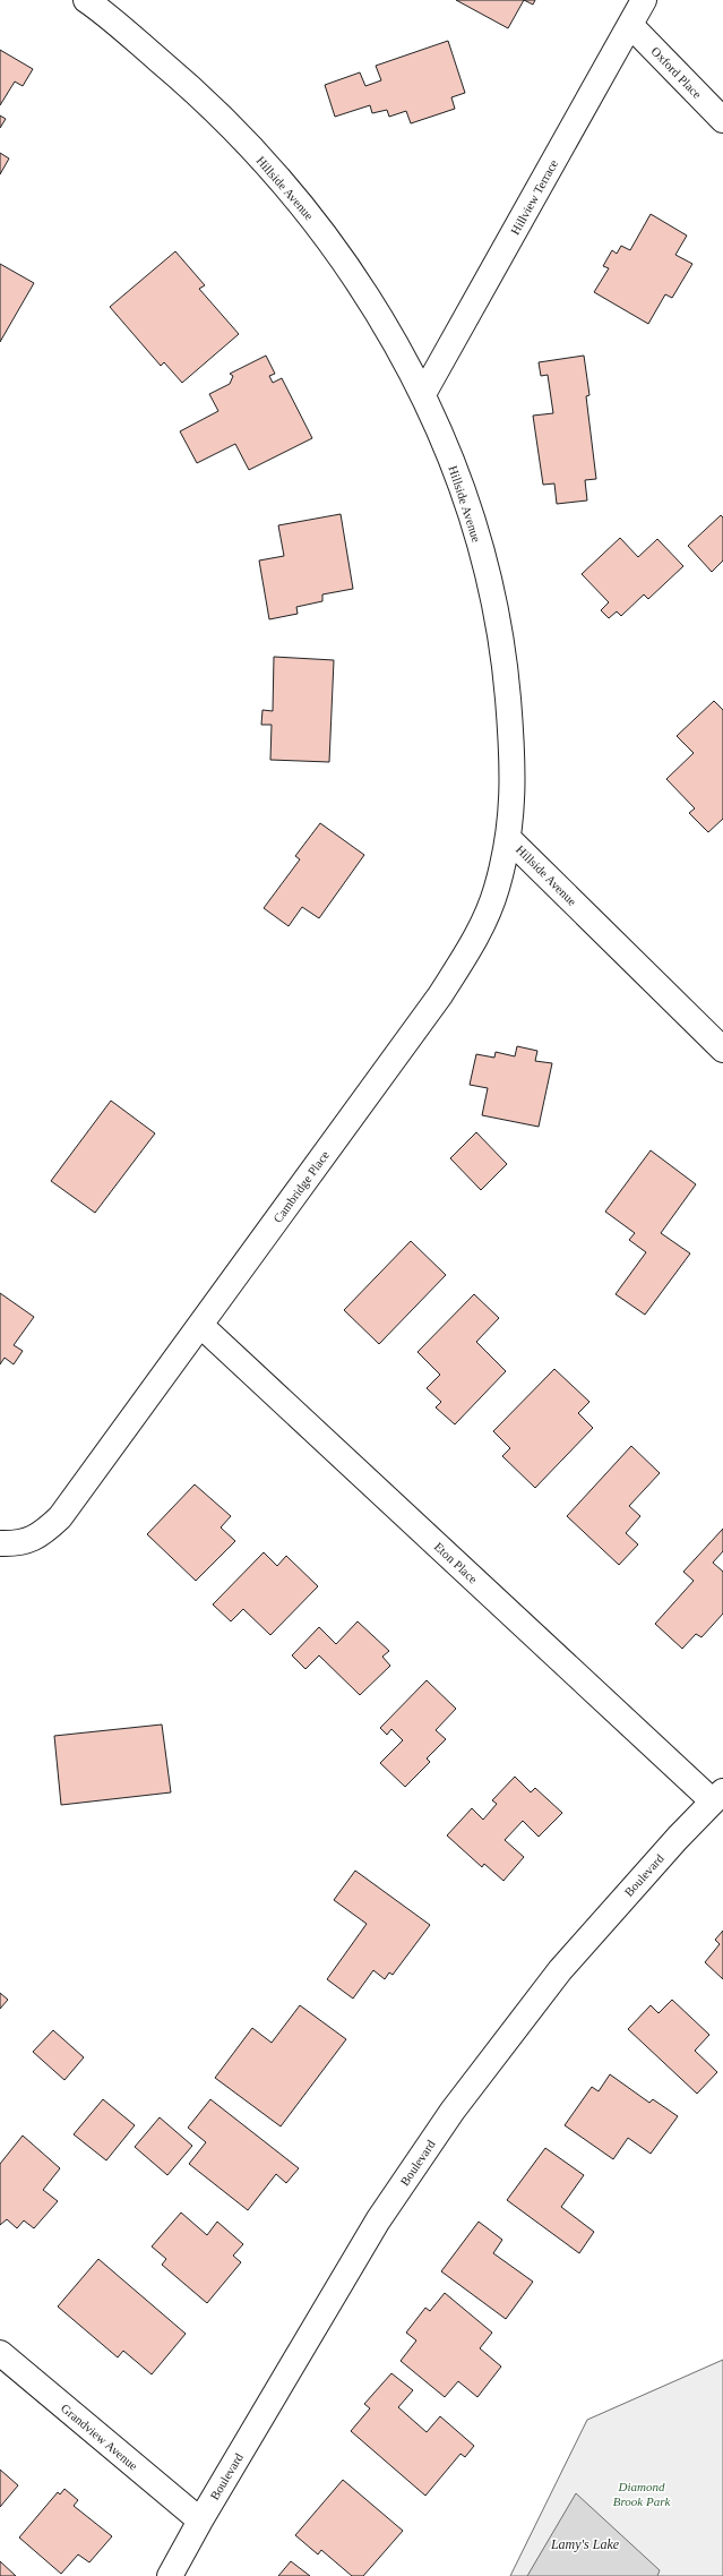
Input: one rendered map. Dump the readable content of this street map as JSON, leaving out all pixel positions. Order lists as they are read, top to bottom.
{
  "streets": {
    "street": [
      "Oxford Place",
      "Hillside Avenue",
      "Hillview Terrace",
      "Cambridge Place",
      "Eton Place",
      "Boulevard",
      "Grandview Avenue"
    ]
  },
  "crossings": [
    ["Oxford Place", "Hillview Terrace"],
    ["Hillside Avenue", "Hillview Terrace"],
    ["Hillside Avenue", "Cambridge Place"],
    ["Cambridge Place", "Eton Place"],
    ["Eton Place", "Boulevard"],
    ["Boulevard", "Grandview Avenue"]
  ],
  "water": ["Lamy's Lake"],
  "parks": ["Diamond Brook Park"]
}
